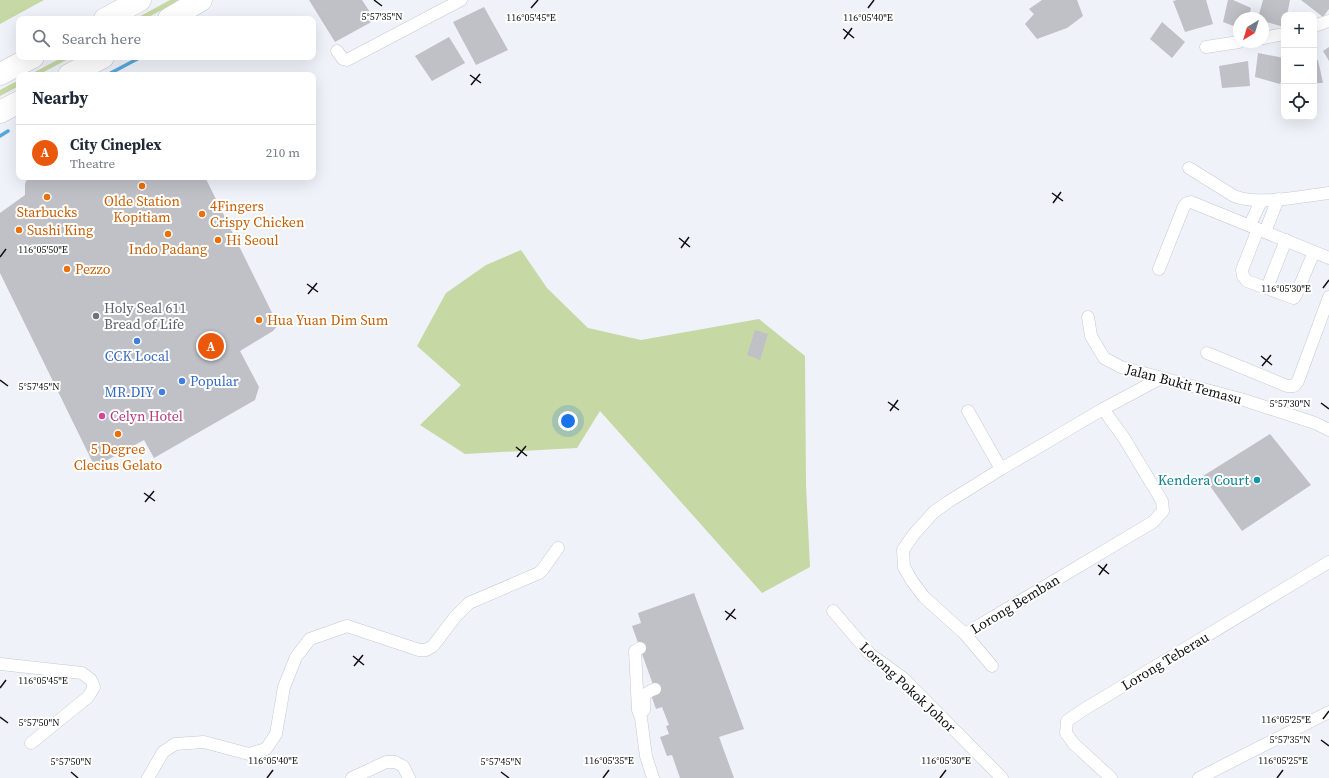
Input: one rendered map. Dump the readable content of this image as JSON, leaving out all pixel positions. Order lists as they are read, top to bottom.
{
  "streets": {
    "street": [
      "Jalan Bukit Temasu",
      "Lorong Bemban",
      "Lorong Teberau",
      "Lorong Pokok Johor"
    ]
  },
  "crossings": [
    ["Jalan Bukit Temasu", "Lorong Bemban"]
  ],
  "places": [
    "Olde Station Kopitiam",
    "Starbucks",
    "4Fingers Crispy Chicken",
    "Sushi King",
    "Indo Padang",
    "Hi Seoul",
    "Pezzo",
    "Holy Seal 611 Bread of Life",
    "Hua Yuan Dim Sum",
    "CCK Local",
    "Popular",
    "MR.DIY",
    "Celyn Hotel",
    "5 Degree Clecius Gelato",
    "Kendera Court"
  ],
  "north": "bottom left",
  "page": {
    "map_buttons": ["+", "−"],
    "search": "Search here",
    "heading": "Nearby",
    "list": [
      {
        "mark": "A",
        "name": "City Cineplex",
        "note": "Theatre",
        "value": "210 m"
      }
    ],
    "pins": "A"
  },
  "coordinates": [
    "5°57'35\"N",
    "116°05'45\"E",
    "116°05'40\"E",
    "116°05'50\"E",
    "116°05'30\"E",
    "5°57'45\"N",
    "5°57'30\"N",
    "116°05'25\"E",
    "5°57'50\"N",
    "116°05'35\"E"
  ]
}
